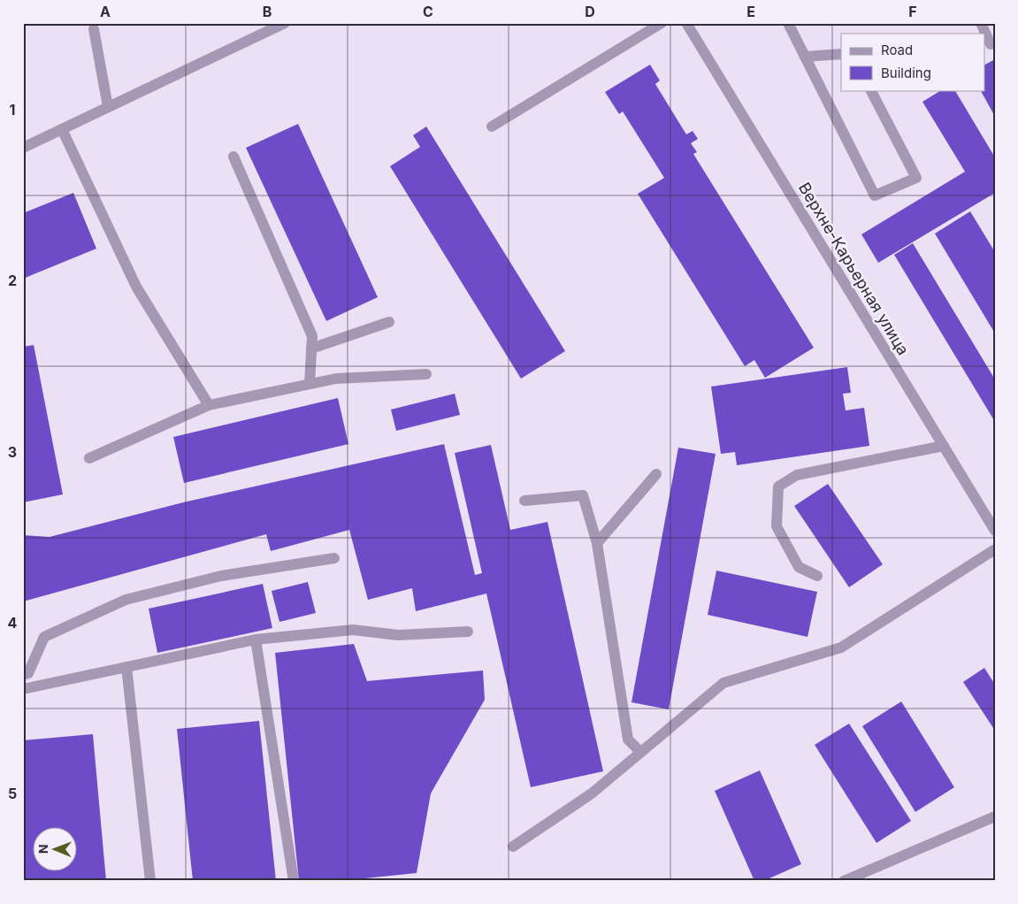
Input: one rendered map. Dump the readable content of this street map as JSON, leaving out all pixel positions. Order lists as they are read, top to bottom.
{
  "streets": {
    "street": ["Верхне-Карьерная улица"]
  },
  "legend": ["Road", "Building"],
  "north": "left",
  "grid": {
    "columns": [
      "A",
      "B",
      "C",
      "D",
      "E",
      "F"
    ],
    "rows": [
      "1",
      "2",
      "3",
      "4",
      "5"
    ]
  }
}
